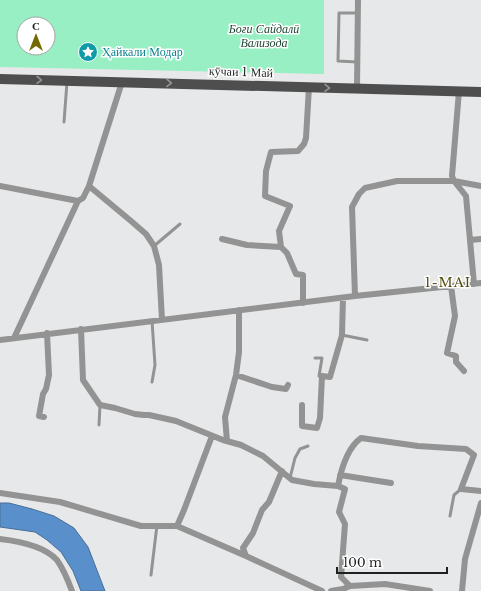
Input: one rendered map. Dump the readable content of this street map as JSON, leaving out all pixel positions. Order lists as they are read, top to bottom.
{
  "streets": {
    "main road": ["кӯчаи 1 Май"]
  },
  "one_way": ["кӯчаи 1 Май"],
  "districts": ["1-MAI"],
  "parks": ["Боғи Сайдалӣ Вализода"],
  "places": {
    "place": ["Ҳайкали Модар"]
  },
  "scale_bar": "100 m",
  "north": "top"
}
